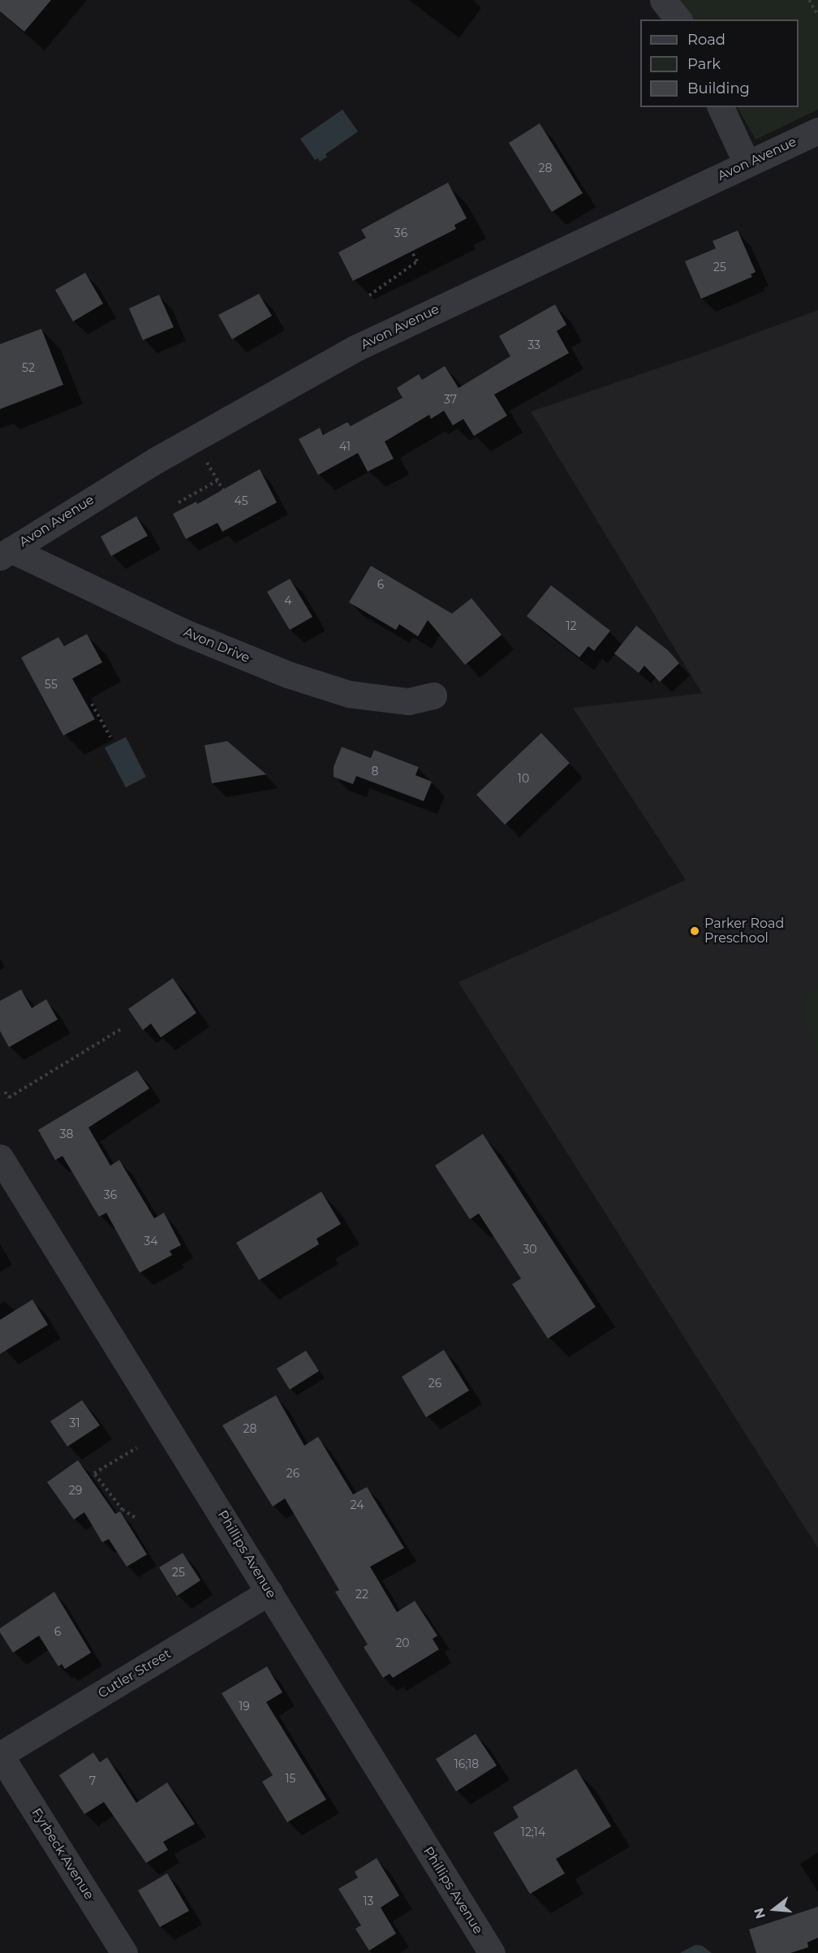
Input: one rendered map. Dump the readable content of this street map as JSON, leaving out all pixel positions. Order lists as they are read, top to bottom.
{
  "streets": {
    "street": [
      "Avon Avenue",
      "Avon Drive",
      "Phillips Avenue",
      "Cutler Street",
      "Fyrbeck Avenue"
    ]
  },
  "crossings": [
    ["Avon Avenue", "Avon Drive"],
    ["Phillips Avenue", "Cutler Street"],
    ["Cutler Street", "Fyrbeck Avenue"]
  ],
  "places": ["Parker Road Preschool"],
  "house_numbers": [
    "28",
    "36",
    "25",
    "33",
    "52",
    "37",
    "41",
    "45",
    "6",
    "4",
    "12",
    "55",
    "8",
    "10",
    "38",
    "36",
    "34",
    "30",
    "26",
    "31",
    "28",
    "26",
    "29",
    "24",
    "25",
    "22",
    "6",
    "20",
    "19",
    "16;18",
    "15",
    "7",
    "12;14",
    "13"
  ],
  "legend": ["Road", "Park", "Building"],
  "north": "left"
}
